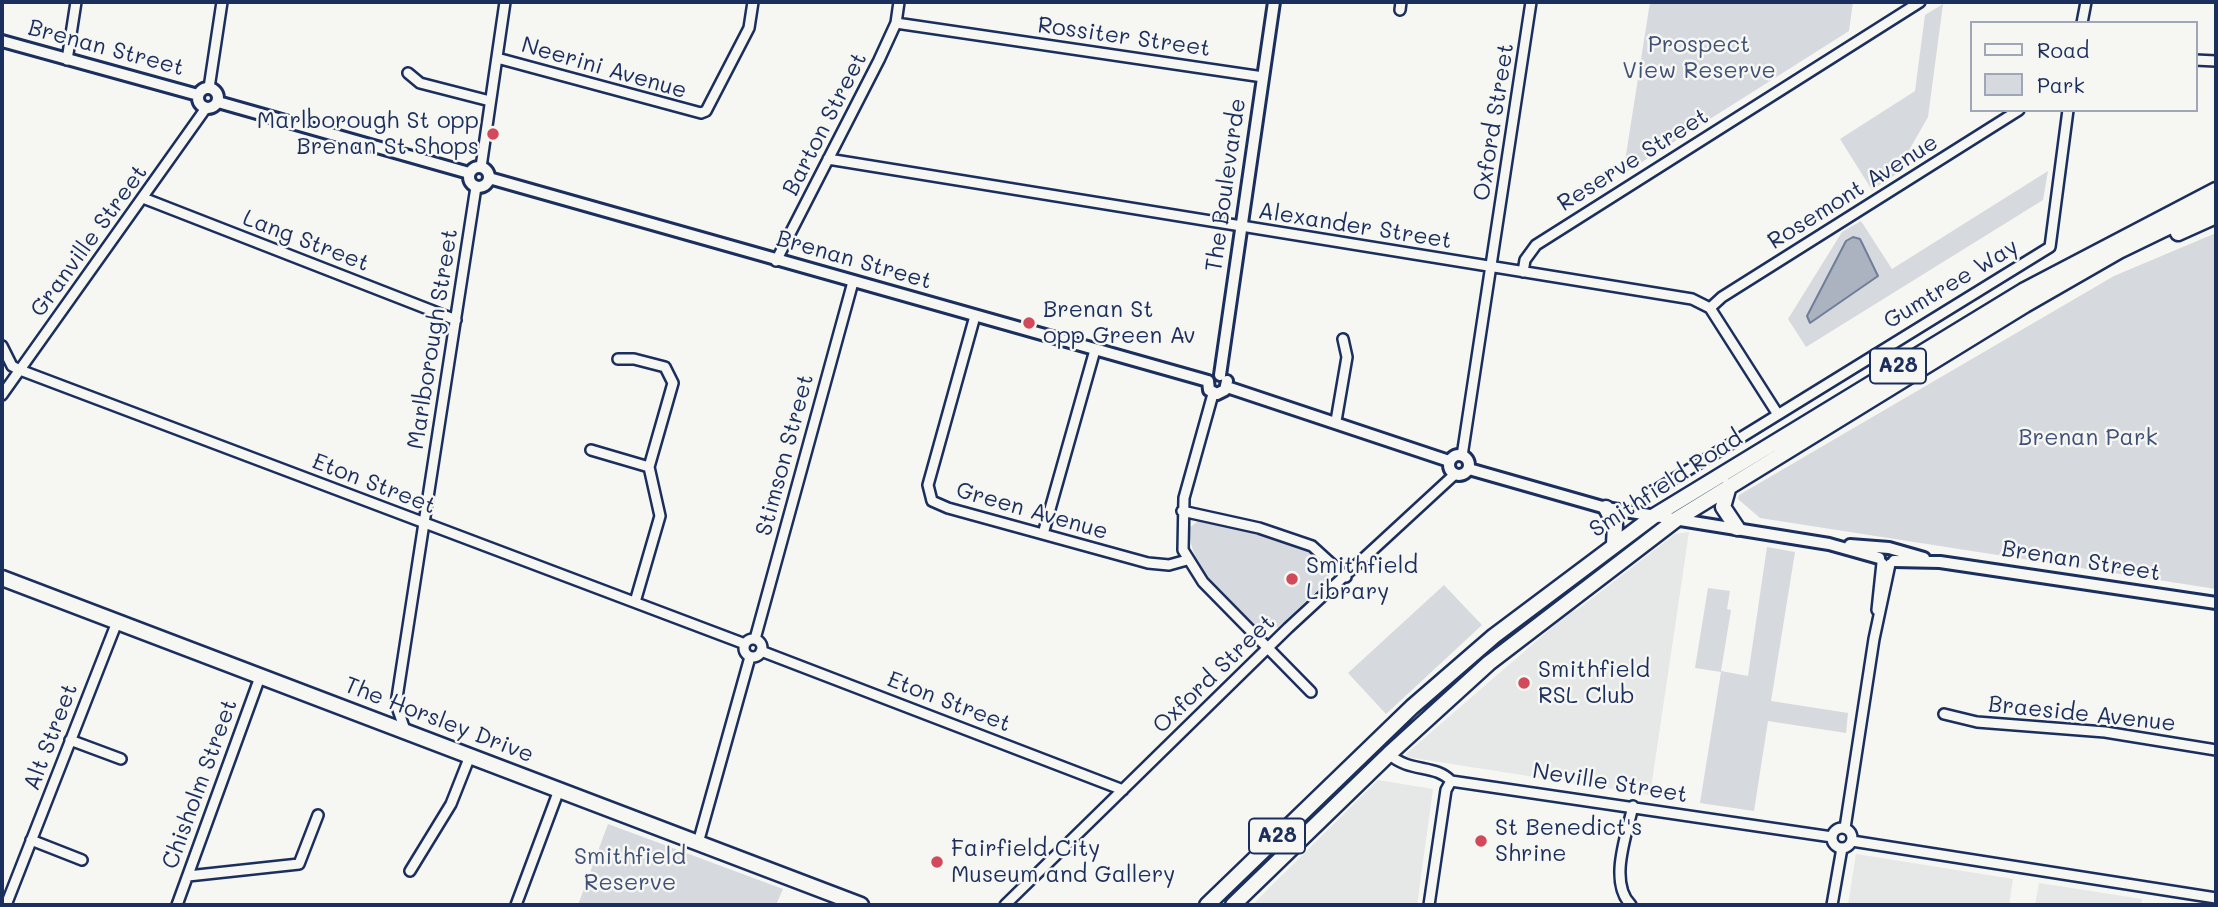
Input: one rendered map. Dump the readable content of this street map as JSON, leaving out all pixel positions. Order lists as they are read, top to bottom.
{
  "streets": {
    "main road": ["A28", "Smithfield Road", "The Horsley Drive"],
    "street": [
      "Rossiter Street",
      "Brenan Street",
      "Neerini Avenue",
      "Oxford Street",
      "Barton Street",
      "Reserve Street",
      "The Boulevarde",
      "Rosemont Avenue",
      "Alexander Street",
      "Granville Street",
      "Lang Street",
      "Gumtree Way",
      "Marlborough Street",
      "Stimson Street",
      "Eton Street",
      "Green Avenue",
      "Braeside Avenue",
      "Alt Street",
      "Neville Street",
      "Chisholm Street"
    ]
  },
  "crossings": [
    ["Rossiter Street", "Barton Street"],
    ["Rossiter Street", "The Boulevarde"],
    ["Brenan Street", "Oxford Street"],
    ["Brenan Street", "Barton Street"],
    ["Brenan Street", "The Boulevarde"],
    ["Brenan Street", "Granville Street"],
    ["Brenan Street", "Marlborough Street"],
    ["Brenan Street", "Stimson Street"],
    ["Brenan Street", "Smithfield Road"],
    ["Brenan Street", "Green Avenue"],
    ["Oxford Street", "Alexander Street"],
    ["Oxford Street", "Eton Street"],
    ["Barton Street", "Alexander Street"],
    ["Reserve Street", "Alexander Street"],
    ["The Boulevarde", "Alexander Street"],
    ["Rosemont Avenue", "Alexander Street"],
    ["Granville Street", "Lang Street"],
    ["Granville Street", "Eton Street"],
    ["Lang Street", "Marlborough Street"],
    ["Marlborough Street", "Eton Street"],
    ["Smithfield Road", "Neville Street"],
    ["The Horsley Drive", "Alt Street"],
    ["The Horsley Drive", "Chisholm Street"]
  ],
  "parks": ["Prospect View Reserve", "Brenan Park", "Smithfield Reserve"],
  "places": [
    "Marlborough St opp Brenan St Shops",
    "Brenan St opp Green Av",
    "Smithfield Library",
    "Smithfield RSL Club",
    "St Benedict's Shrine",
    "Fairfield City Museum and Gallery"
  ],
  "legend": ["Road", "Park"]
}
